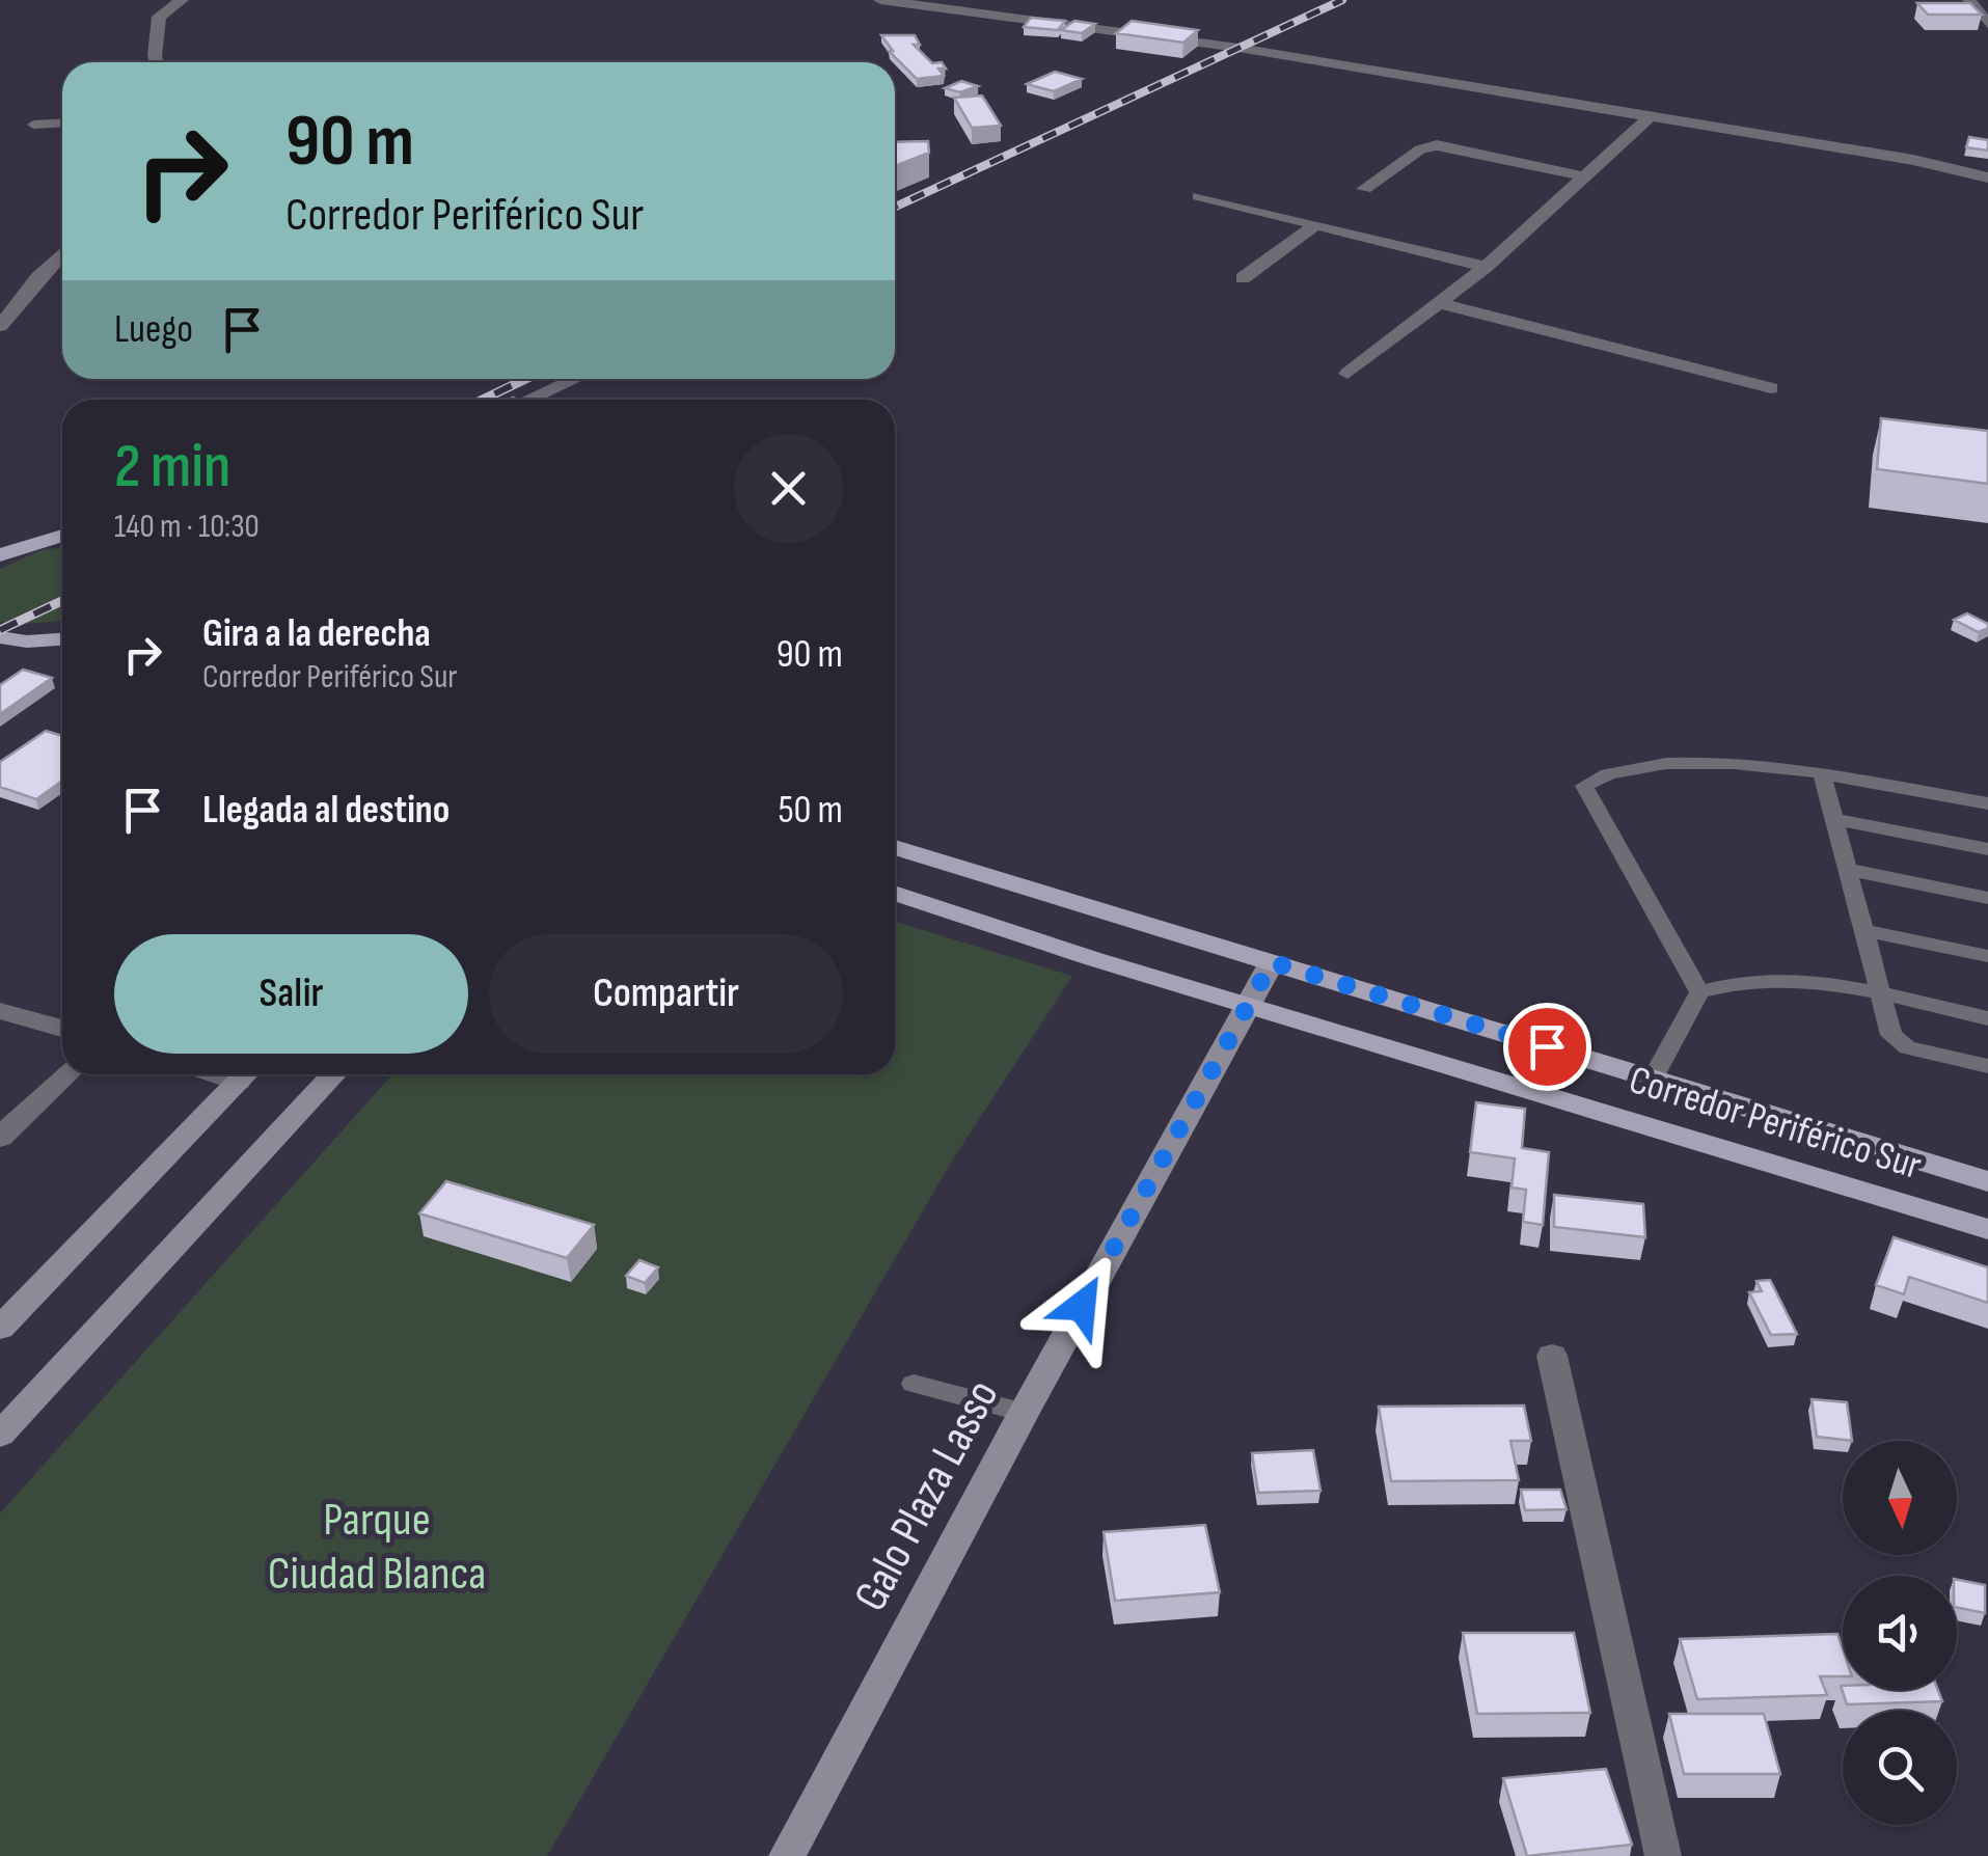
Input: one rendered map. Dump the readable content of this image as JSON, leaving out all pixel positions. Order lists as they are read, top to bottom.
{
  "streets": {
    "main road": ["Corredor Periférico Sur"],
    "street": ["Galo Plaza Lasso"]
  },
  "crossings": [
    ["Corredor Periférico Sur", "Galo Plaza Lasso"]
  ],
  "parks": ["Parque Ciudad Blanca"],
  "north": "bottom",
  "page": {
    "turn": ["90 m", "Corredor Periférico Sur"],
    "then": "Luego",
    "heading": ["2 min", "140 m · 10:30"],
    "list": [
      {
        "name": "Gira a la derecha",
        "note": "Corredor Periférico Sur",
        "value": "90 m"
      },
      {
        "name": "Llegada al destino",
        "value": "50 m"
      }
    ],
    "buttons": ["Salir", "Compartir"]
  }
}
